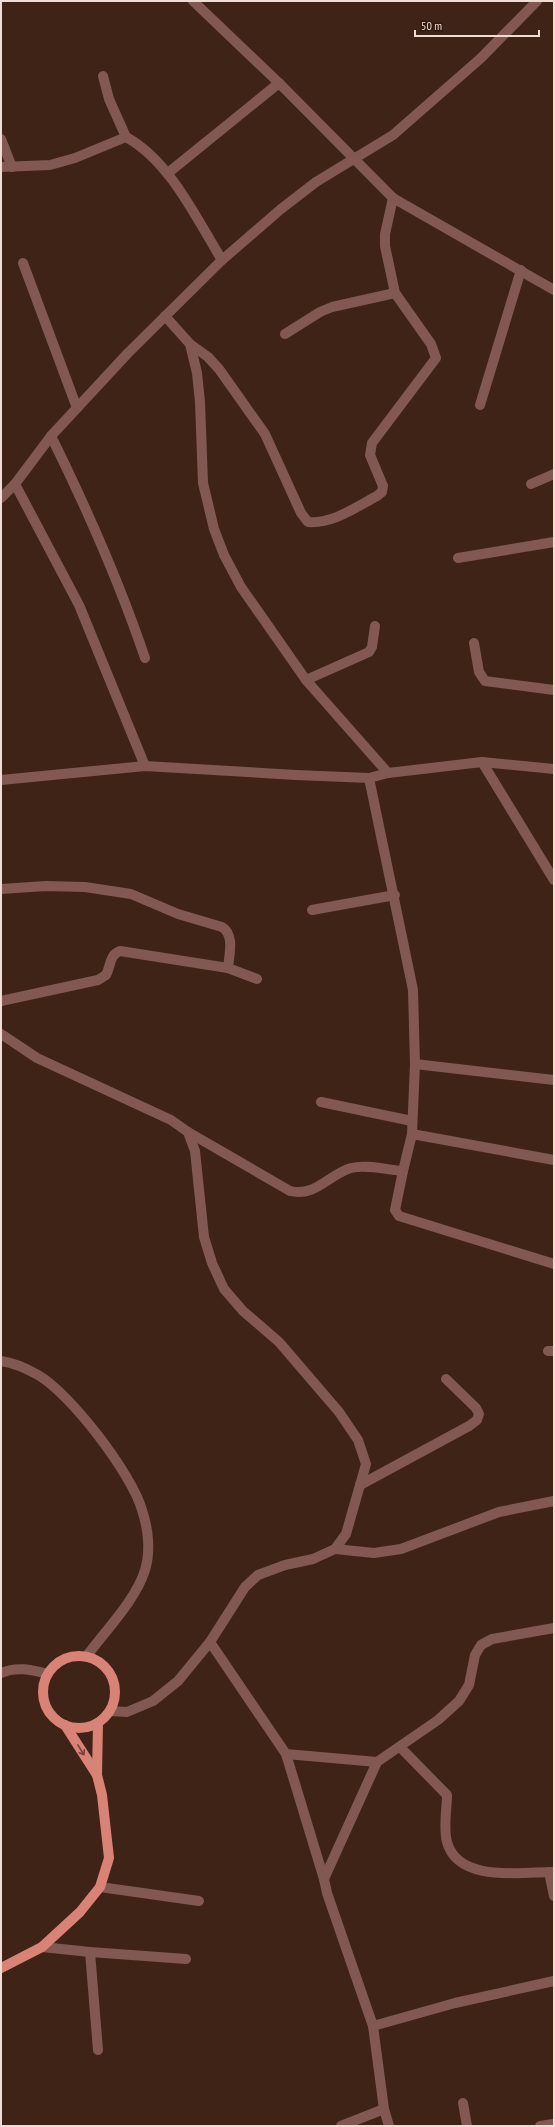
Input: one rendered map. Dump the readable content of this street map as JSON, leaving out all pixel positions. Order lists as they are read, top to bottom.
{
  "scale_bar": "50 m"
}
